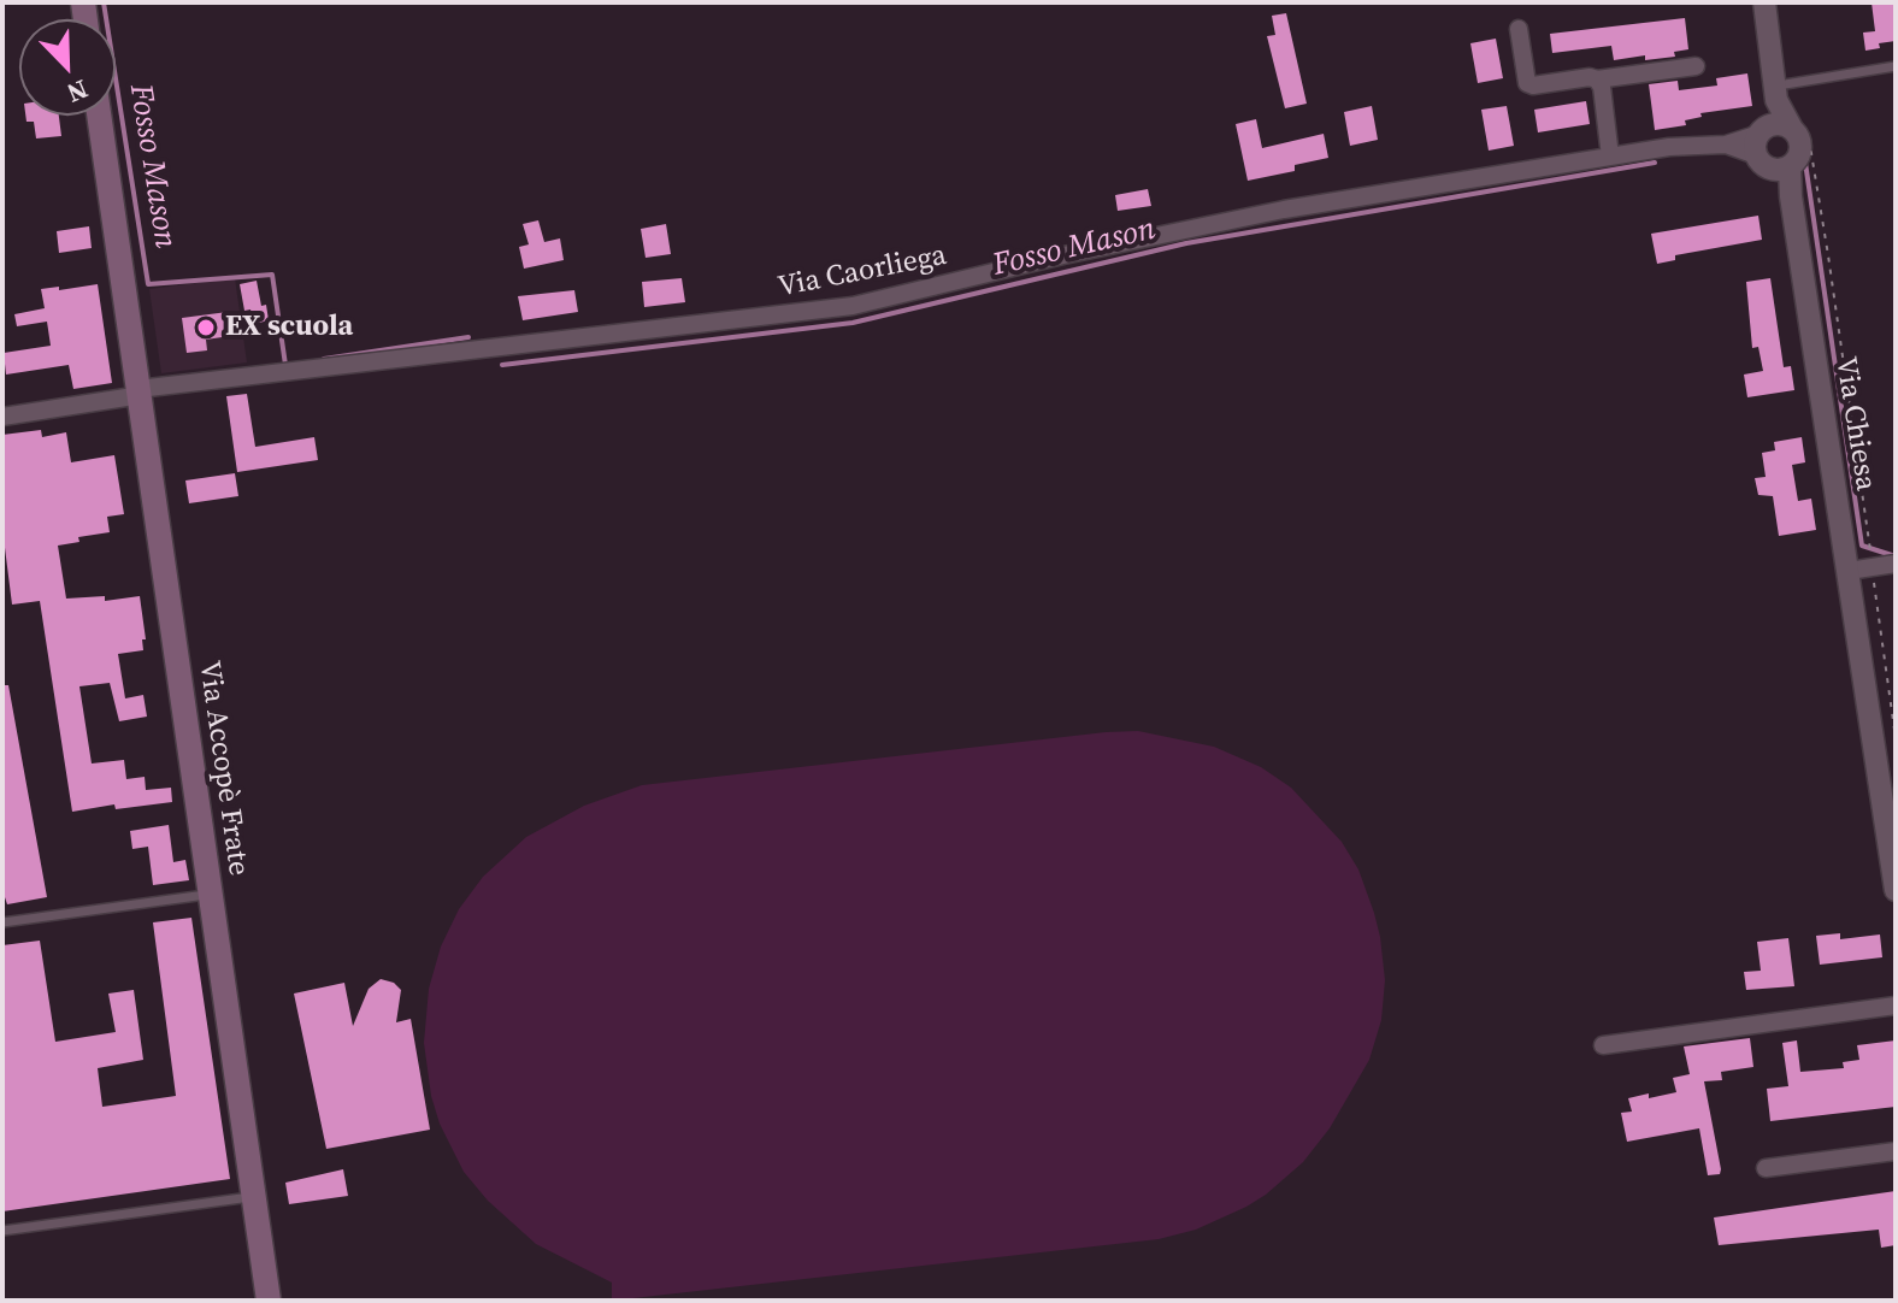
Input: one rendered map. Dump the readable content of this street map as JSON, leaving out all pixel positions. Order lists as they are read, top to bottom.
{
  "streets": {
    "main road": ["Via Accopè Frate"],
    "street": ["Via Caorliega", "Via Chiesa"]
  },
  "crossings": [
    ["Via Caorliega", "Via Chiesa"],
    ["Via Caorliega", "Via Accopè Frate"]
  ],
  "water": ["Fosso Mason"],
  "places": ["EX scuola"],
  "north": "bottom right"
}
